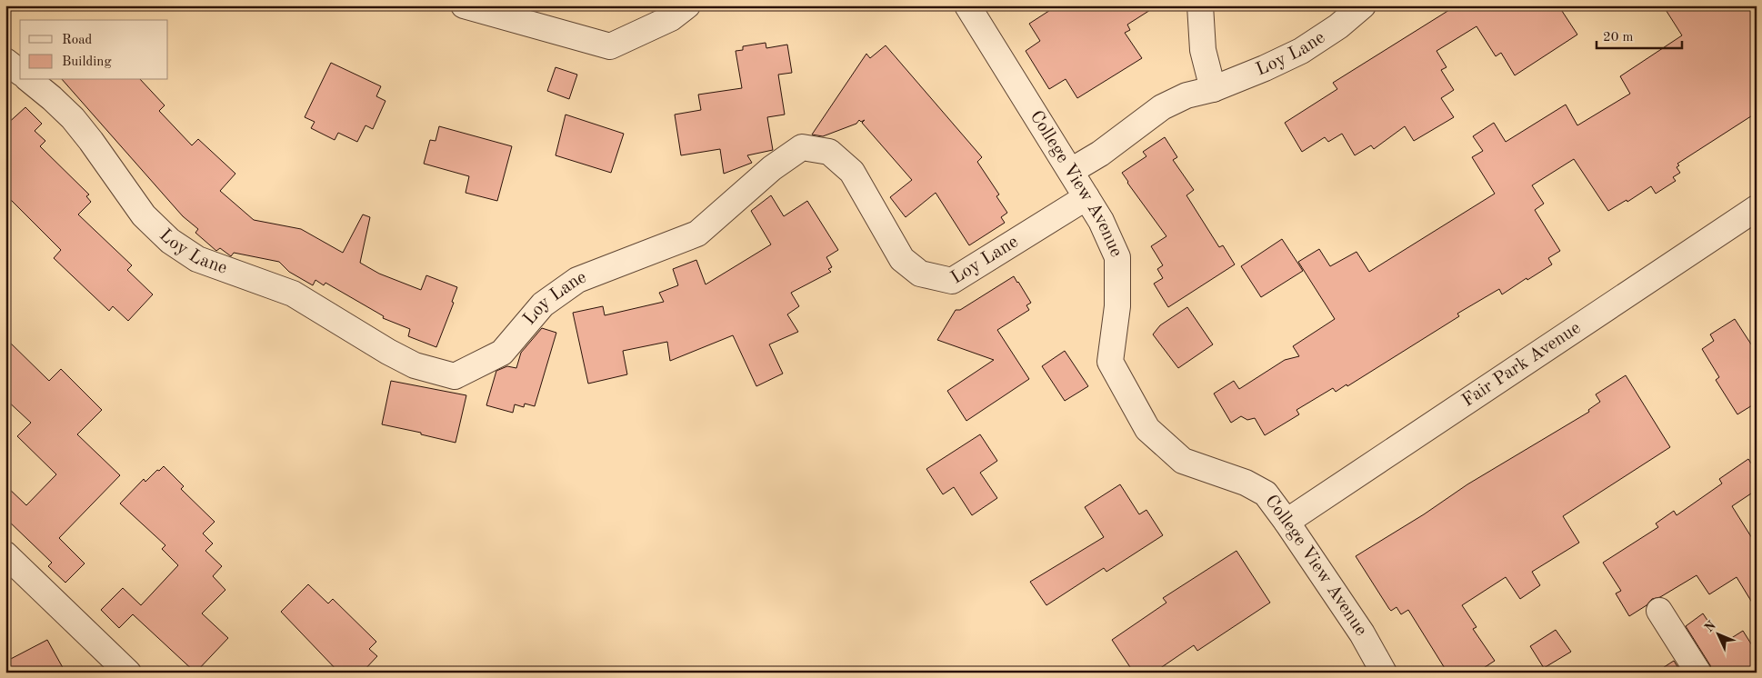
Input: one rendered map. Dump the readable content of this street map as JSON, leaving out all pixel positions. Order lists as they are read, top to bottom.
{
  "streets": {
    "street": ["Loy Lane", "College View Avenue", "Fair Park Avenue"]
  },
  "crossings": [
    ["Loy Lane", "College View Avenue"],
    ["College View Avenue", "Fair Park Avenue"]
  ],
  "legend": ["Road", "Building"],
  "scale_bar": "20 m",
  "north": "top left"
}
